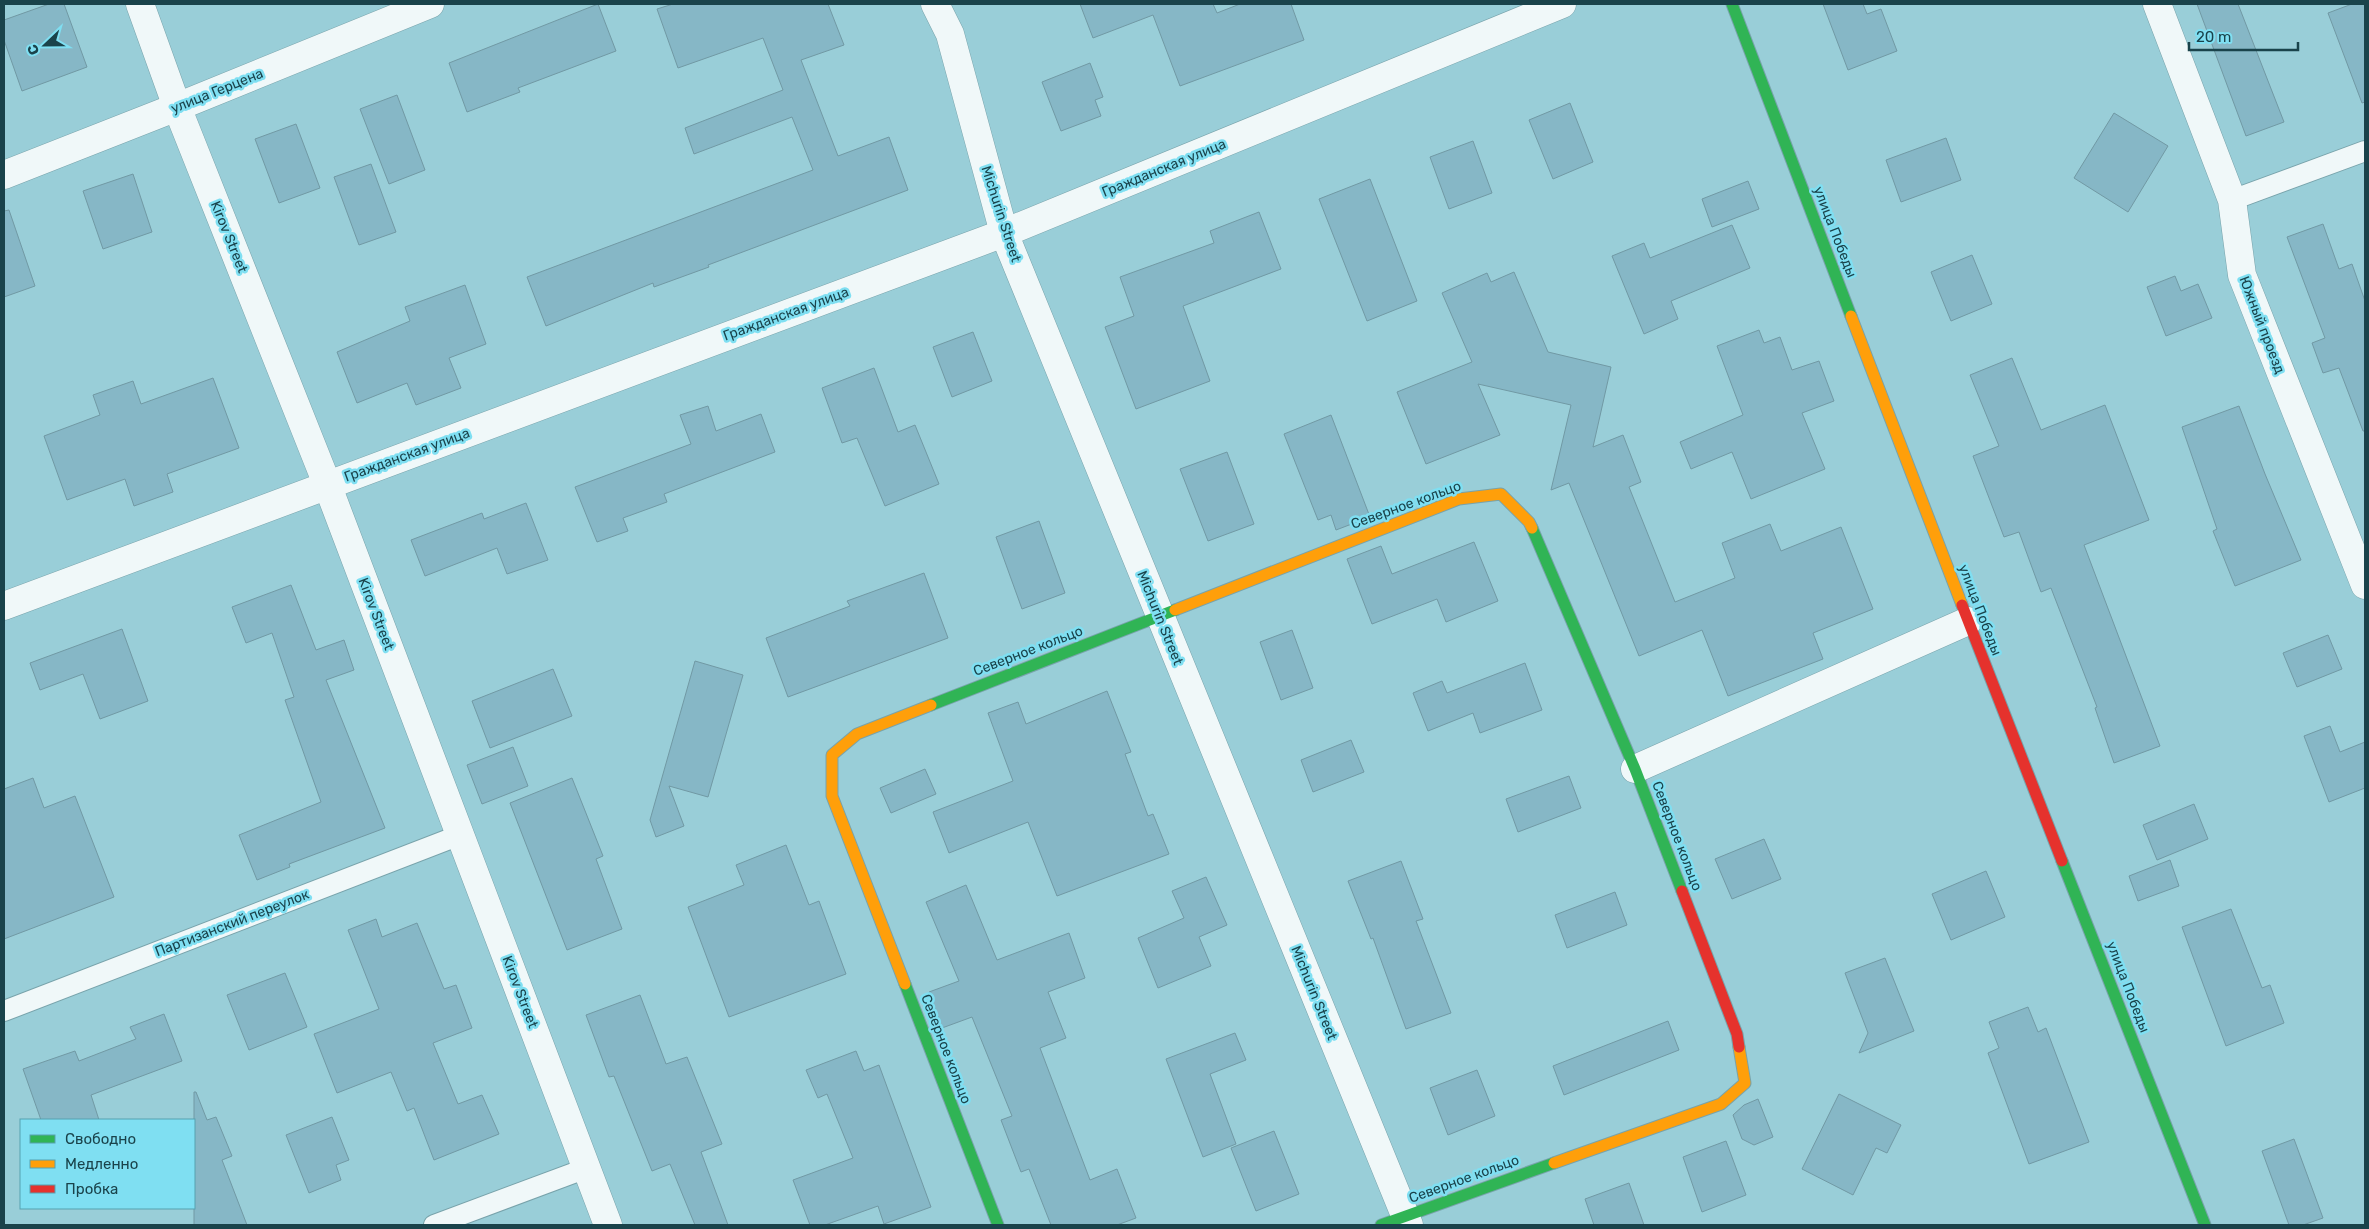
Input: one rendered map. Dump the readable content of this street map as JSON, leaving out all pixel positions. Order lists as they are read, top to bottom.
{
  "streets": {
    "street": [
      "улица Герцена",
      "Гражданская улица",
      "Michurin Street",
      "улица Победы",
      "Kirov Street",
      "Южный проезд",
      "Северное кольцо"
    ],
    "lane": ["Партизанский переулок"]
  },
  "crossings": [
    ["улица Герцена", "Kirov Street"],
    ["Гражданская улица", "Michurin Street"],
    ["Гражданская улица", "Kirov Street"],
    ["Michurin Street", "Северное кольцо"],
    ["Kirov Street", "Партизанский переулок"]
  ],
  "legend": ["Свободно", "Медленно", "Пробка"],
  "scale_bar": "20 m",
  "north": "left"
}
